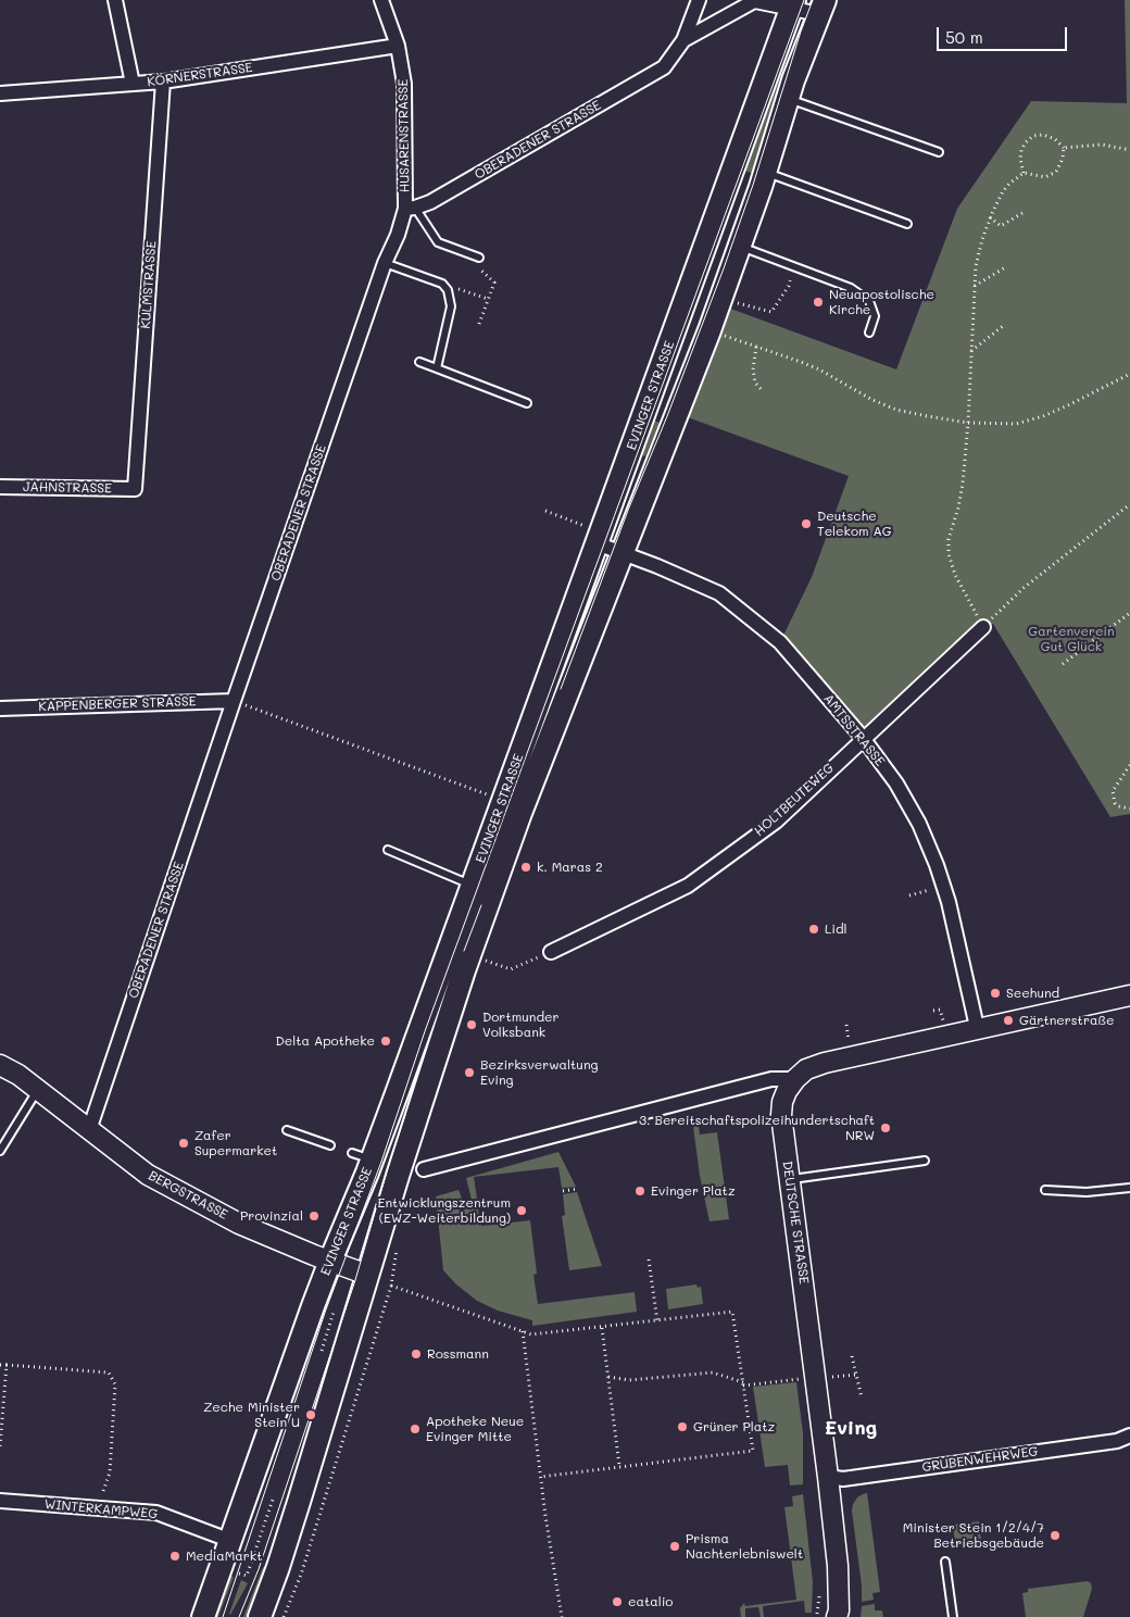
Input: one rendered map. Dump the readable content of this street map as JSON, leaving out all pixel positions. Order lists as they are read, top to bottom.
{
  "streets": {
    "main road": ["EVINGER STRASSE"],
    "street": [
      "KÖRNERSTRASSE",
      "HUSARENSTRASSE",
      "OBERADENER STRASSE",
      "KULMSTRASSE",
      "JAHNSTRASSE",
      "KAPPENBERGER STRASSE",
      "AMTSSTRASSE",
      "HOLTBEUTEWEG",
      "BERGSTRASSE",
      "DEUTSCHE STRASSE",
      "GRUBENWEHRWEG",
      "WINTERKAMPWEG"
    ]
  },
  "crossings": [
    ["KÖRNERSTRASSE", "HUSARENSTRASSE"],
    ["KÖRNERSTRASSE", "KULMSTRASSE"],
    ["HUSARENSTRASSE", "OBERADENER STRASSE"],
    ["OBERADENER STRASSE", "EVINGER STRASSE"],
    ["OBERADENER STRASSE", "KAPPENBERGER STRASSE"],
    ["OBERADENER STRASSE", "BERGSTRASSE"],
    ["KULMSTRASSE", "JAHNSTRASSE"],
    ["EVINGER STRASSE", "AMTSSTRASSE"],
    ["EVINGER STRASSE", "BERGSTRASSE"],
    ["EVINGER STRASSE", "WINTERKAMPWEG"],
    ["AMTSSTRASSE", "HOLTBEUTEWEG"],
    ["AMTSSTRASSE", "DEUTSCHE STRASSE"],
    ["DEUTSCHE STRASSE", "GRUBENWEHRWEG"]
  ],
  "districts": ["Eving"],
  "parks": ["Gartenverein Gut Glück"],
  "places": [
    "Neuapostolische Kirche",
    "Deutsche Telekom AG",
    "k. Maras 2",
    "Lidl",
    "Seehund",
    "Gärtnerstraße",
    "Dortmunder Volksbank",
    "Delta Apotheke",
    "Bezirksverwaltung Eving",
    "3. Bereitschaftspolizeihundertschaft NRW",
    "Zafer Supermarket",
    "Evinger Platz",
    "Entwicklungszentrum (EWZ-Weiterbildung)",
    "Provinzial",
    "Rossmann",
    "Zeche Minister Stein U",
    "Grüner Platz",
    "Apotheke Neue Evinger Mitte",
    "Minister Stein 1/2/4/7 Betriebsgebäude",
    "Prisma Nachterlebniswelt",
    "MediaMarkt",
    "eatalio"
  ],
  "scale_bar": "50 m"
}
